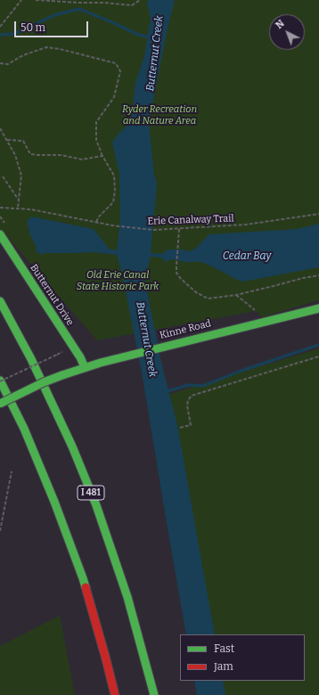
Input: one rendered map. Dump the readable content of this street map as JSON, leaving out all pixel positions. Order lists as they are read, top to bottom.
{
  "streets": {
    "main road": ["Butternut Drive", "Kinne Road", "I 481"],
    "path": ["Erie Canalway Trail"]
  },
  "crossings": [
    ["Butternut Drive", "Kinne Road"]
  ],
  "water": ["Butternut Creek", "Cedar Bay"],
  "parks": ["Ryder Recreation and Nature Area", "Old Erie Canal State Historic Park"],
  "legend": ["Fast", "Jam"],
  "scale_bar": "50 m",
  "north": "top left"
}
